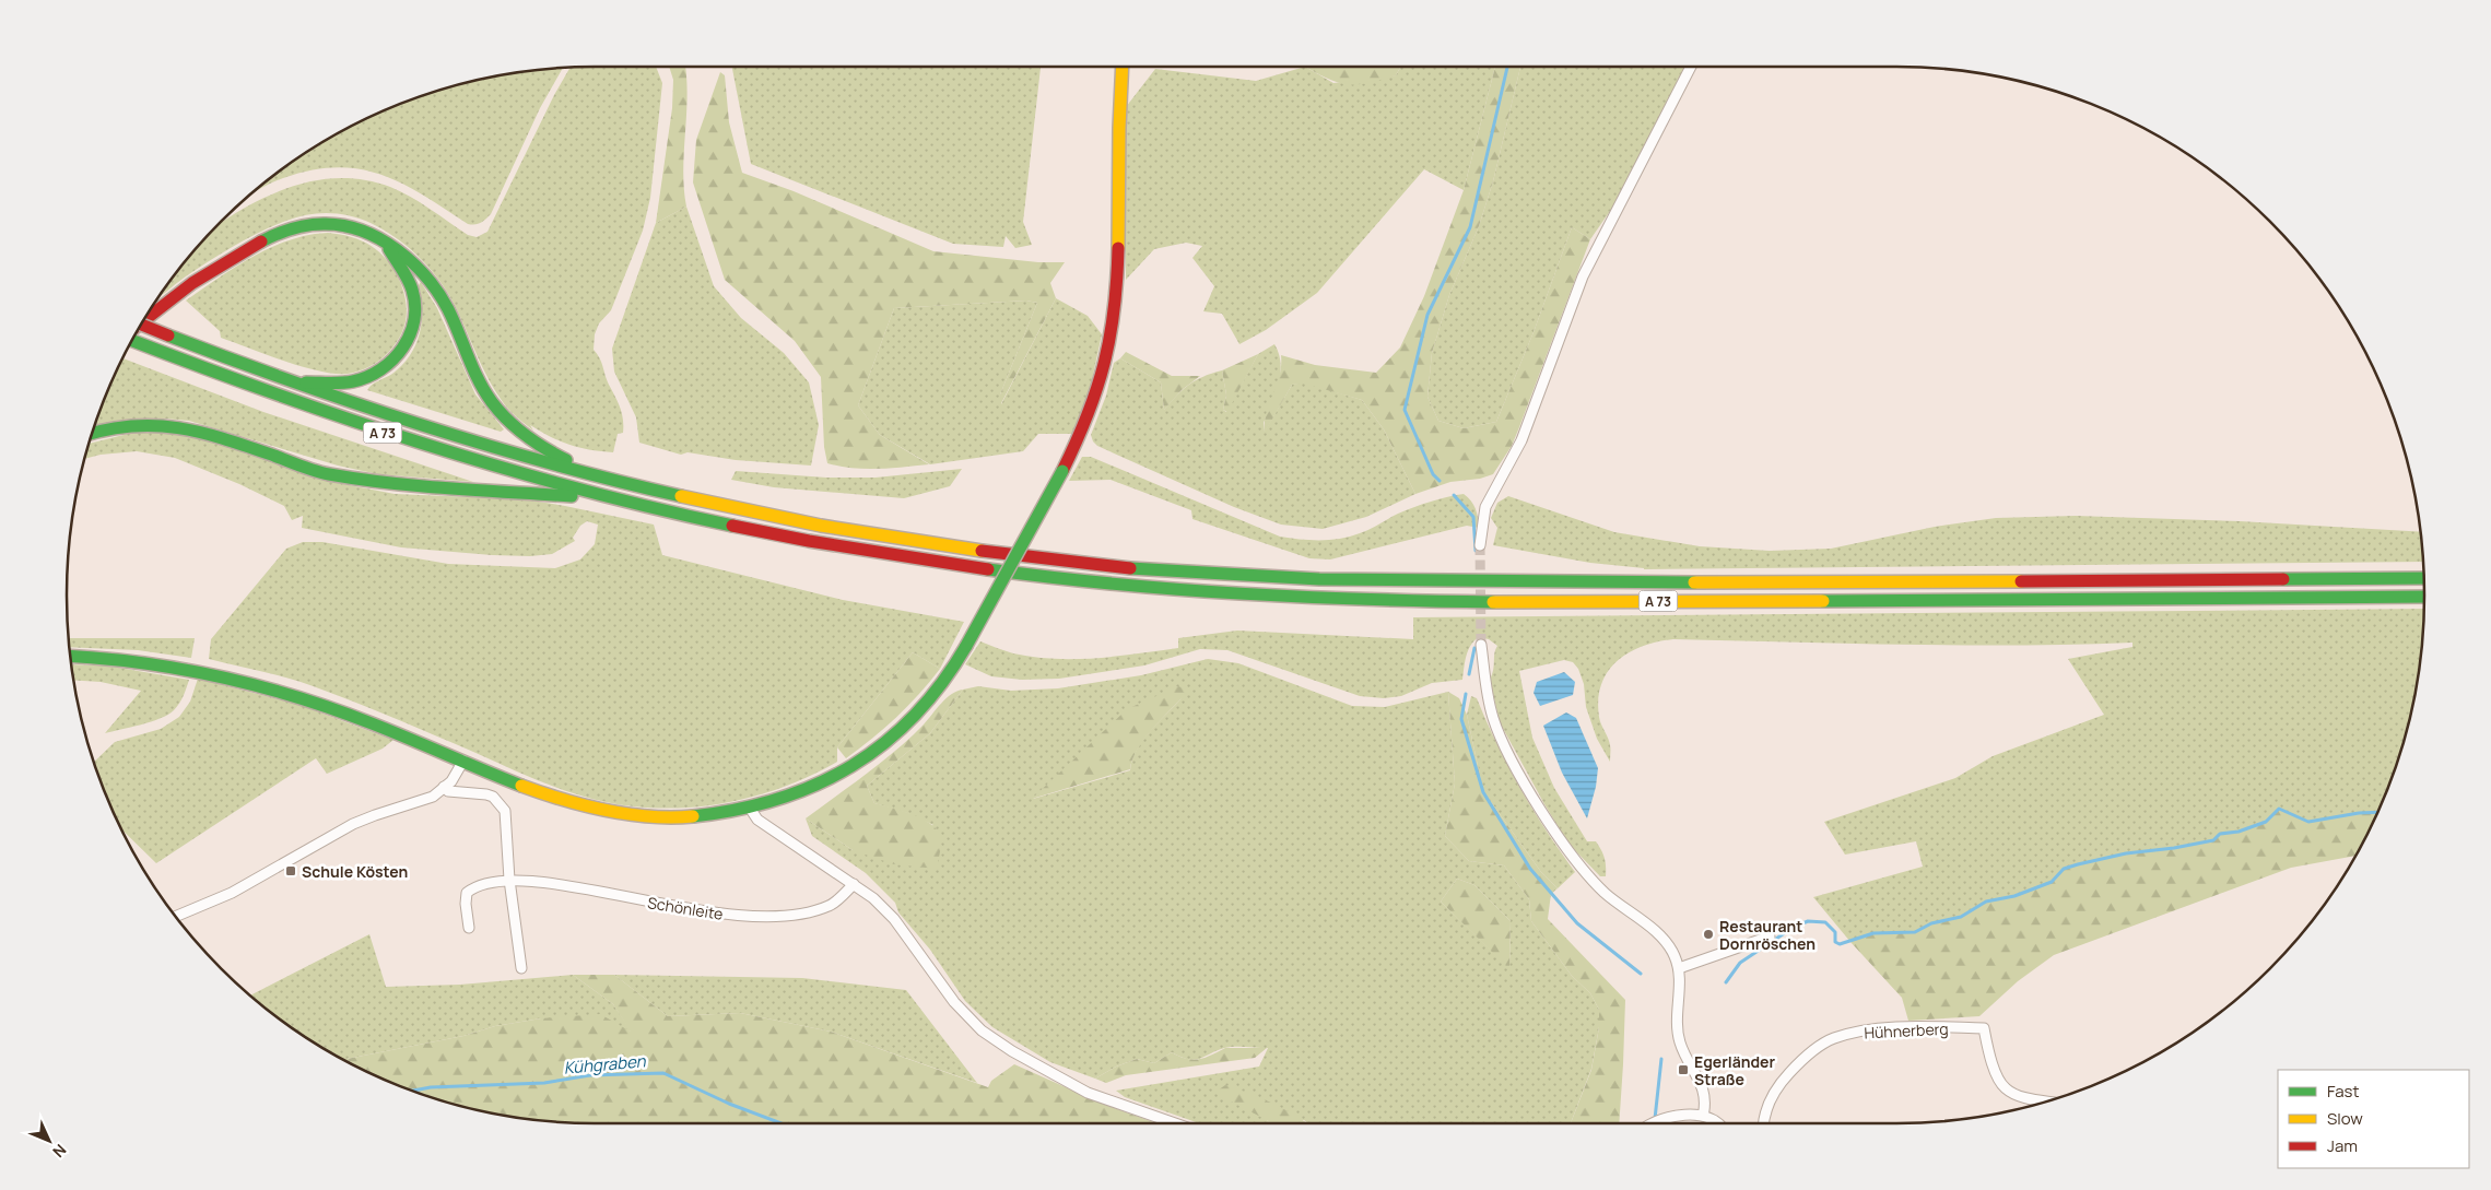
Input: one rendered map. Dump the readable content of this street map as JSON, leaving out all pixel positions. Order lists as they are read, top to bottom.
{
  "streets": {
    "main road": ["A 73"],
    "street": ["Schönleite", "Hühnerberg"]
  },
  "water": ["Kühgraben"],
  "places": {
    "transit": ["Schule Kösten", "Egerländer Straße"],
    "other": ["Restaurant Dornröschen"]
  },
  "legend": ["Fast", "Slow", "Jam"],
  "north": "bottom right"
}
